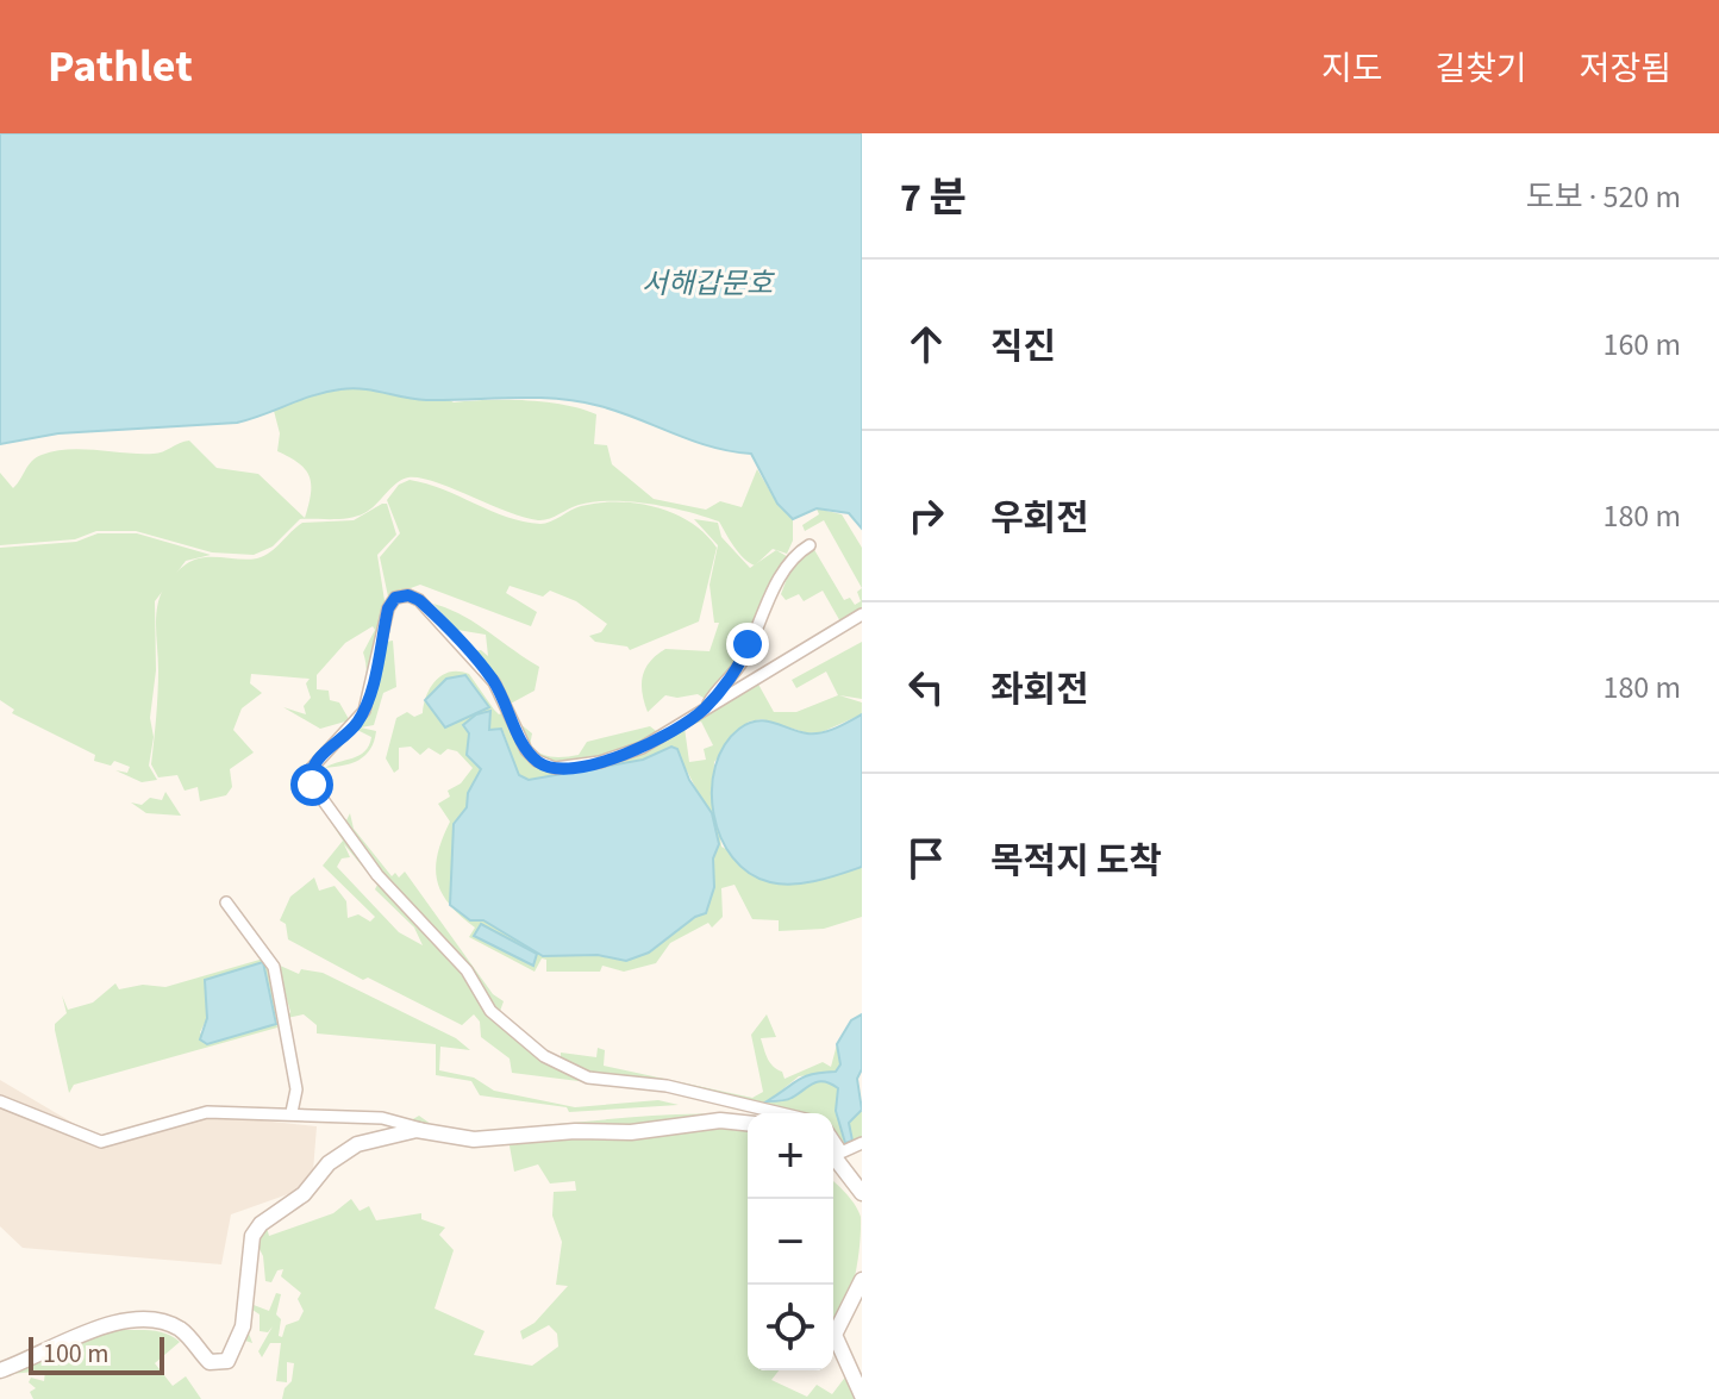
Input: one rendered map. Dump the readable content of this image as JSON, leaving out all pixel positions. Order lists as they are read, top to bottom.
{
  "water": ["서해갑문호"],
  "scale_bar": "100 m",
  "page": {
    "header": "Pathlet",
    "nav": ["지도", "길찾기", "저장됨"],
    "heading": ["7 분", "도보 · 520 m"],
    "list": [
      ["직진", "160 m"],
      ["우회전", "180 m"],
      ["좌회전", "180 m"],
      "목적지 도착"
    ],
    "map_buttons": ["+", "−"],
    "scale": "100 m"
  }
}
